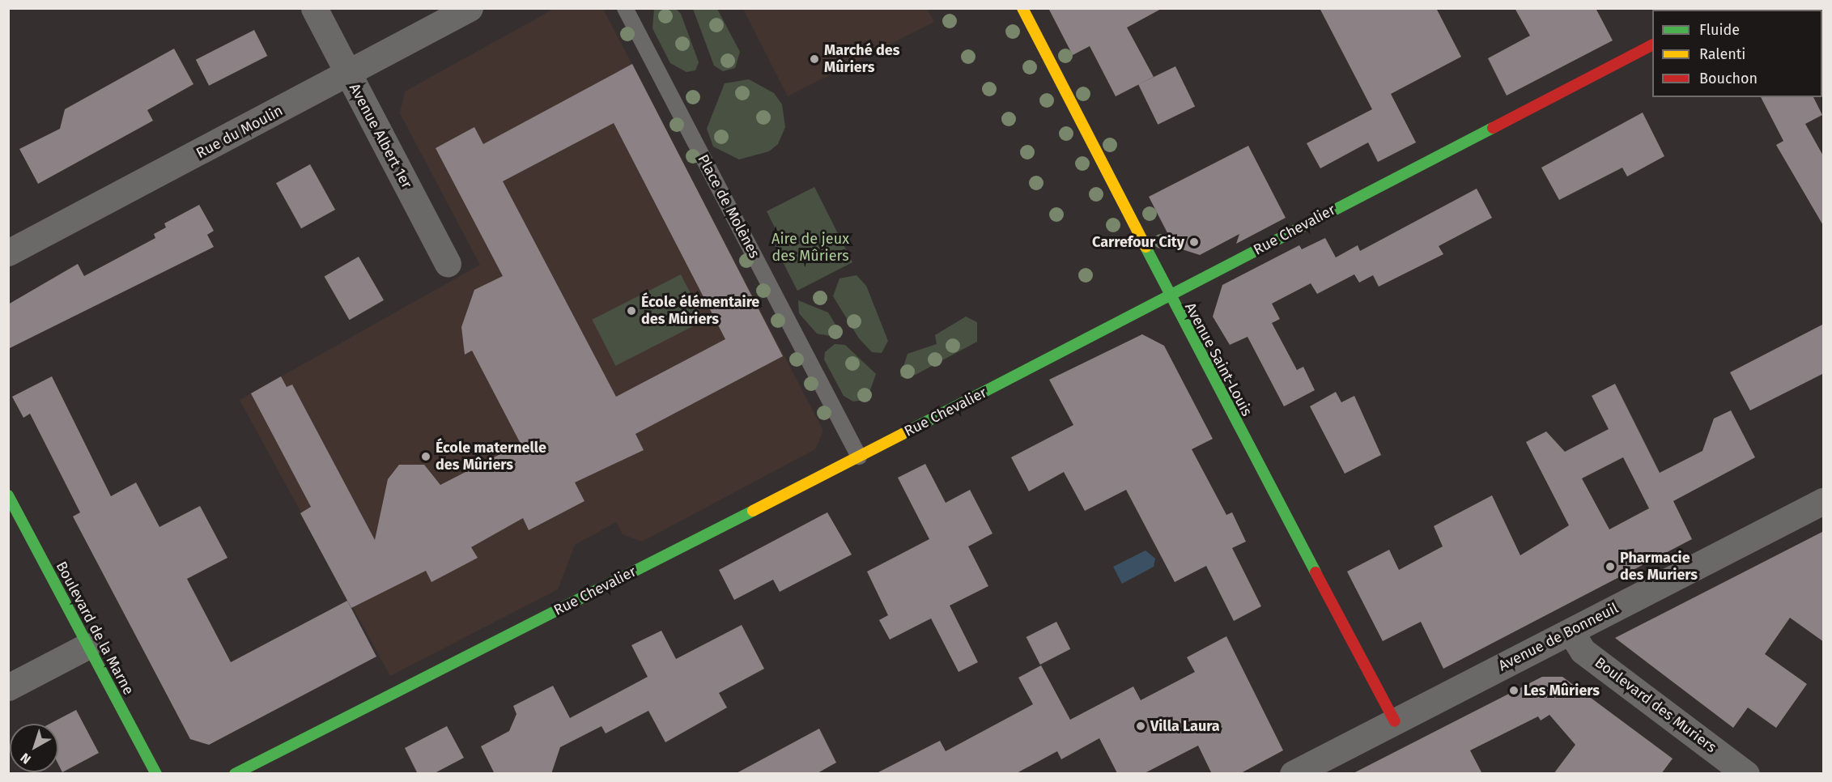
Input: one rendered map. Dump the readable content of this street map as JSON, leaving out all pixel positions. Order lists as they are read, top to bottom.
{
  "streets": {
    "street": [
      "Rue du Moulin",
      "Avenue Albert 1er",
      "Rue Chevalier",
      "Avenue Saint-Louis",
      "Boulevard de la Marne",
      "Avenue de Bonneuil",
      "Boulevard des Muriers"
    ],
    "lane": ["Place de Molènes"]
  },
  "crossings": [
    ["Rue du Moulin", "Avenue Albert 1er"],
    ["Place de Molènes", "Rue Chevalier"],
    ["Rue Chevalier", "Avenue Saint-Louis"],
    ["Avenue Saint-Louis", "Avenue de Bonneuil"],
    ["Avenue de Bonneuil", "Boulevard des Muriers"]
  ],
  "parks": ["Aire de jeux des Mûriers"],
  "places": [
    "Marché des Mûriers",
    "Carrefour City",
    "École élémentaire des Mûriers",
    "École maternelle des Mûriers",
    "Pharmacie des Muriers",
    "Les Mûriers",
    "Villa Laura"
  ],
  "legend": ["Fluide", "Ralenti", "Bouchon"],
  "north": "bottom left"
}
